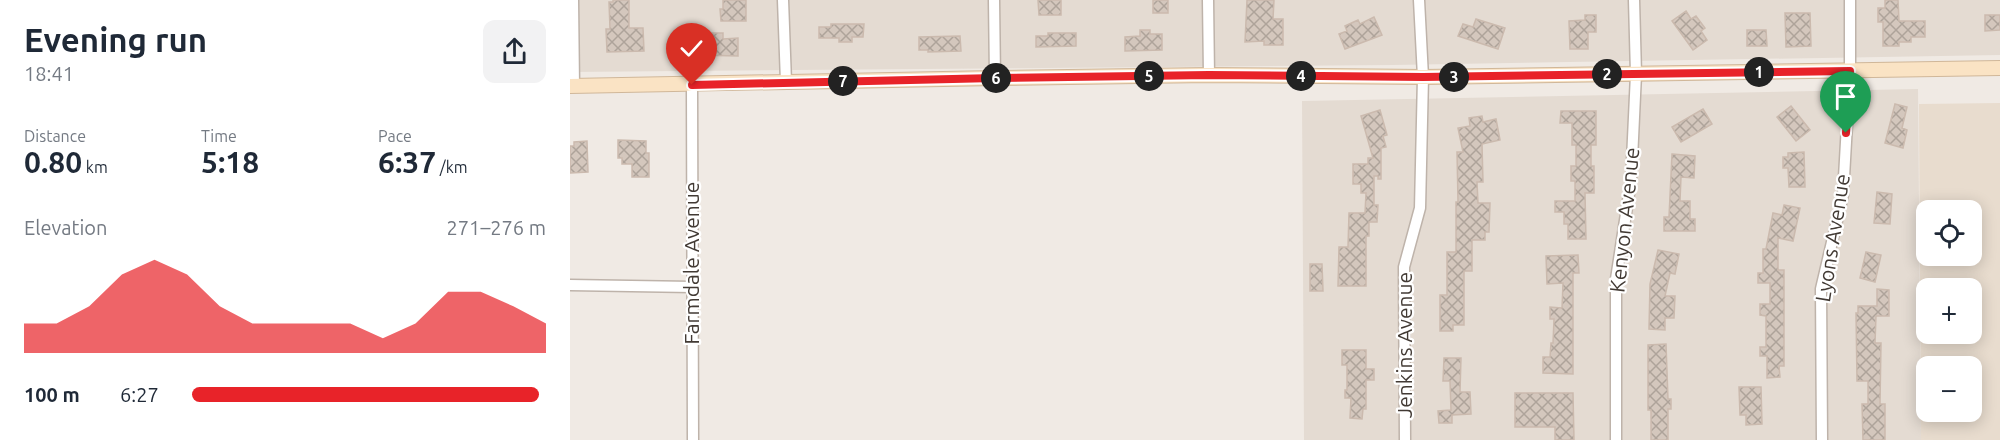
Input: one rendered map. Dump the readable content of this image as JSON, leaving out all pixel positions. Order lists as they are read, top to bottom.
{
  "streets": {
    "street": [
      "Kenyon Avenue",
      "Lyons Avenue",
      "Farmdale Avenue",
      "Jenkins Avenue"
    ]
  },
  "page": {
    "heading": ["Evening run", "18:41"],
    "pins": [
      "1",
      "2",
      "4",
      "5",
      "3",
      "6",
      "7"
    ],
    "stats": [
      ["Distance", "0.80 km"],
      ["Time", "5:18"],
      ["Pace", "6:37 /km"]
    ],
    "map_buttons": ["+", "−"],
    "chart": ["Elevation", "271–276 m"],
    "list": [
      {
        "name": "100 m",
        "note": "6:27"
      }
    ]
  }
}
